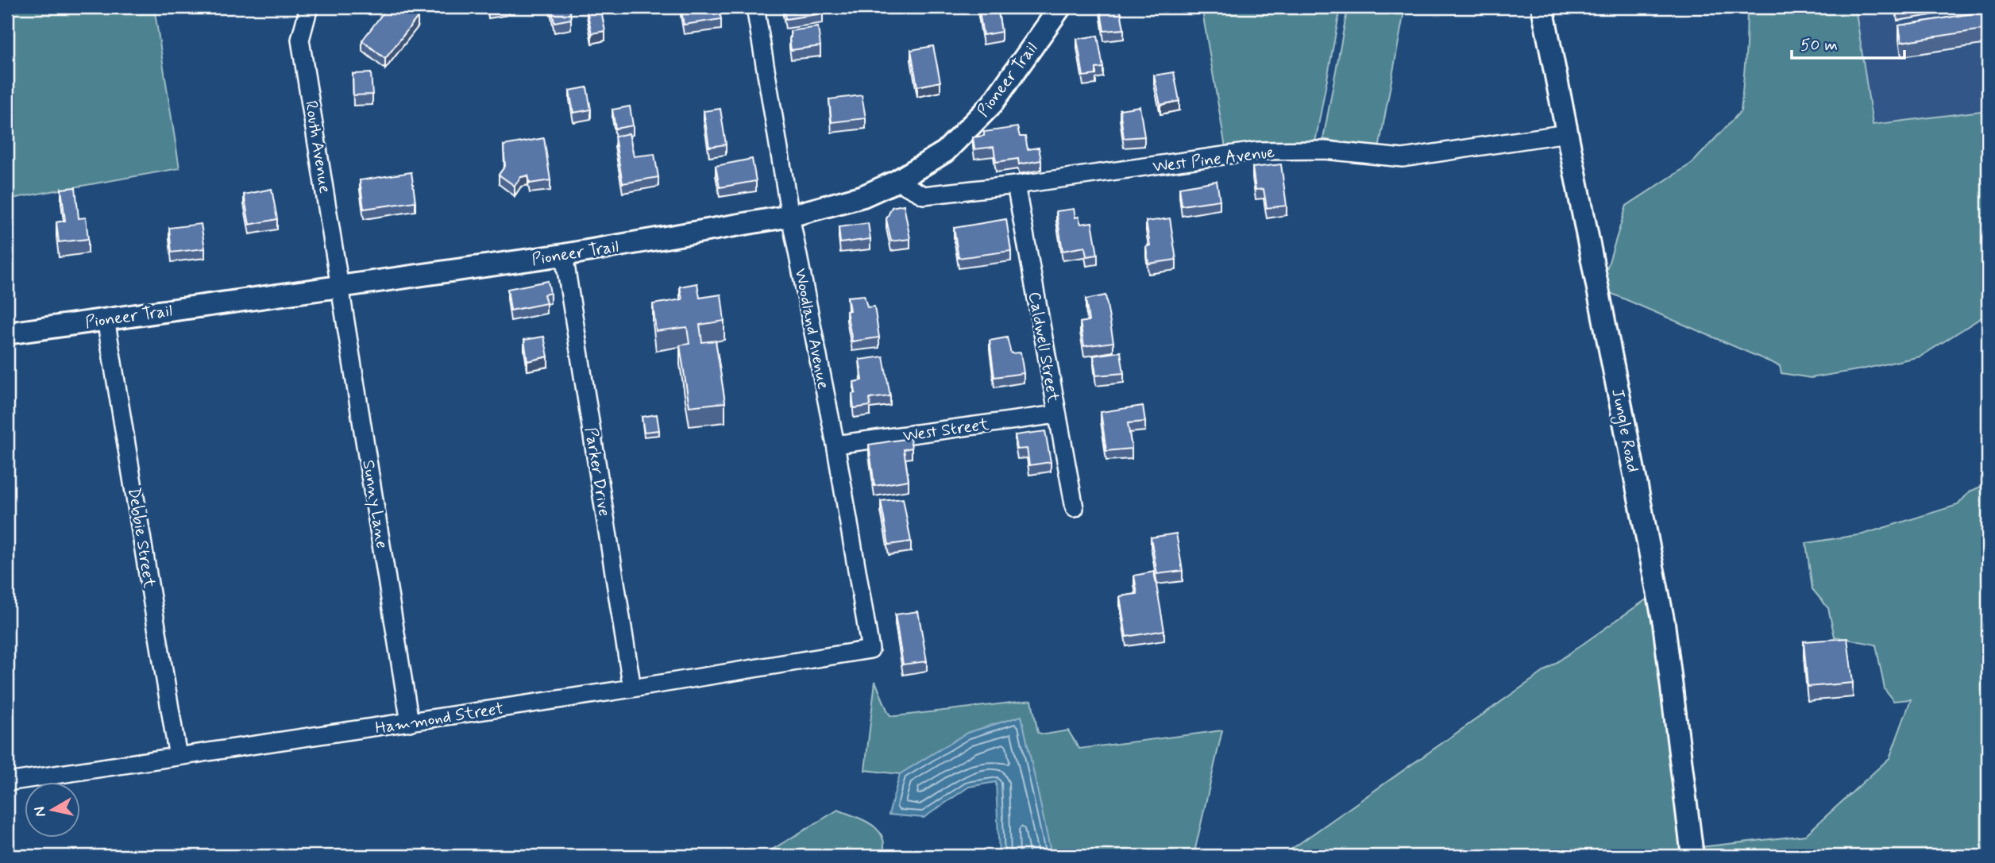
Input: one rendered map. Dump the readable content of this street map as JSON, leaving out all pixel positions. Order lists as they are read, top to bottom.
{
  "streets": {
    "street": [
      "Pioneer Trail",
      "Routh Avenue",
      "West Pine Avenue",
      "Woodland Avenue",
      "Caldwell Street",
      "West Street",
      "Jungle Road",
      "Parker Drive",
      "Sunny Lane",
      "Debbie Street",
      "Hammond Street"
    ]
  },
  "crossings": [
    ["Pioneer Trail", "Routh Avenue"],
    ["Pioneer Trail", "West Pine Avenue"],
    ["Pioneer Trail", "Woodland Avenue"],
    ["Pioneer Trail", "Parker Drive"],
    ["Pioneer Trail", "Sunny Lane"],
    ["Pioneer Trail", "Debbie Street"],
    ["Routh Avenue", "Sunny Lane"],
    ["West Pine Avenue", "Caldwell Street"],
    ["West Pine Avenue", "Jungle Road"],
    ["Woodland Avenue", "West Street"],
    ["Woodland Avenue", "Hammond Street"],
    ["Caldwell Street", "West Street"],
    ["Parker Drive", "Hammond Street"],
    ["Sunny Lane", "Hammond Street"],
    ["Debbie Street", "Hammond Street"]
  ],
  "scale_bar": "50 m",
  "north": "left"
}
